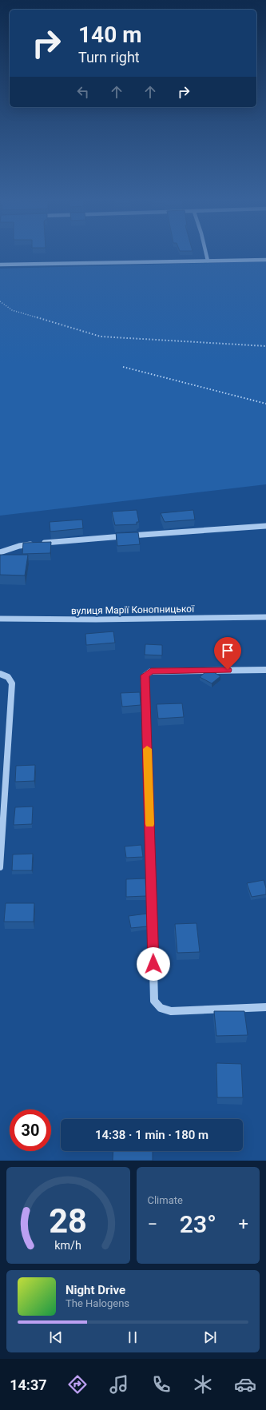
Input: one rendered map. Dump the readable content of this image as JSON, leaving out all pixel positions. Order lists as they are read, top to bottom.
{
  "streets": {
    "street": ["вулиця Марії Конопницької"]
  },
  "page": {
    "turn": ["140 m", "Turn right"],
    "limit": "30",
    "trip": "14:38 · 1 min · 180 m",
    "tile": "Climate",
    "heat": ["−", "23°", "+"],
    "song": ["Night Drive", "The Halogens"],
    "tabs": "14:37",
    "gauge": ["28", "km/h"]
  }
}
